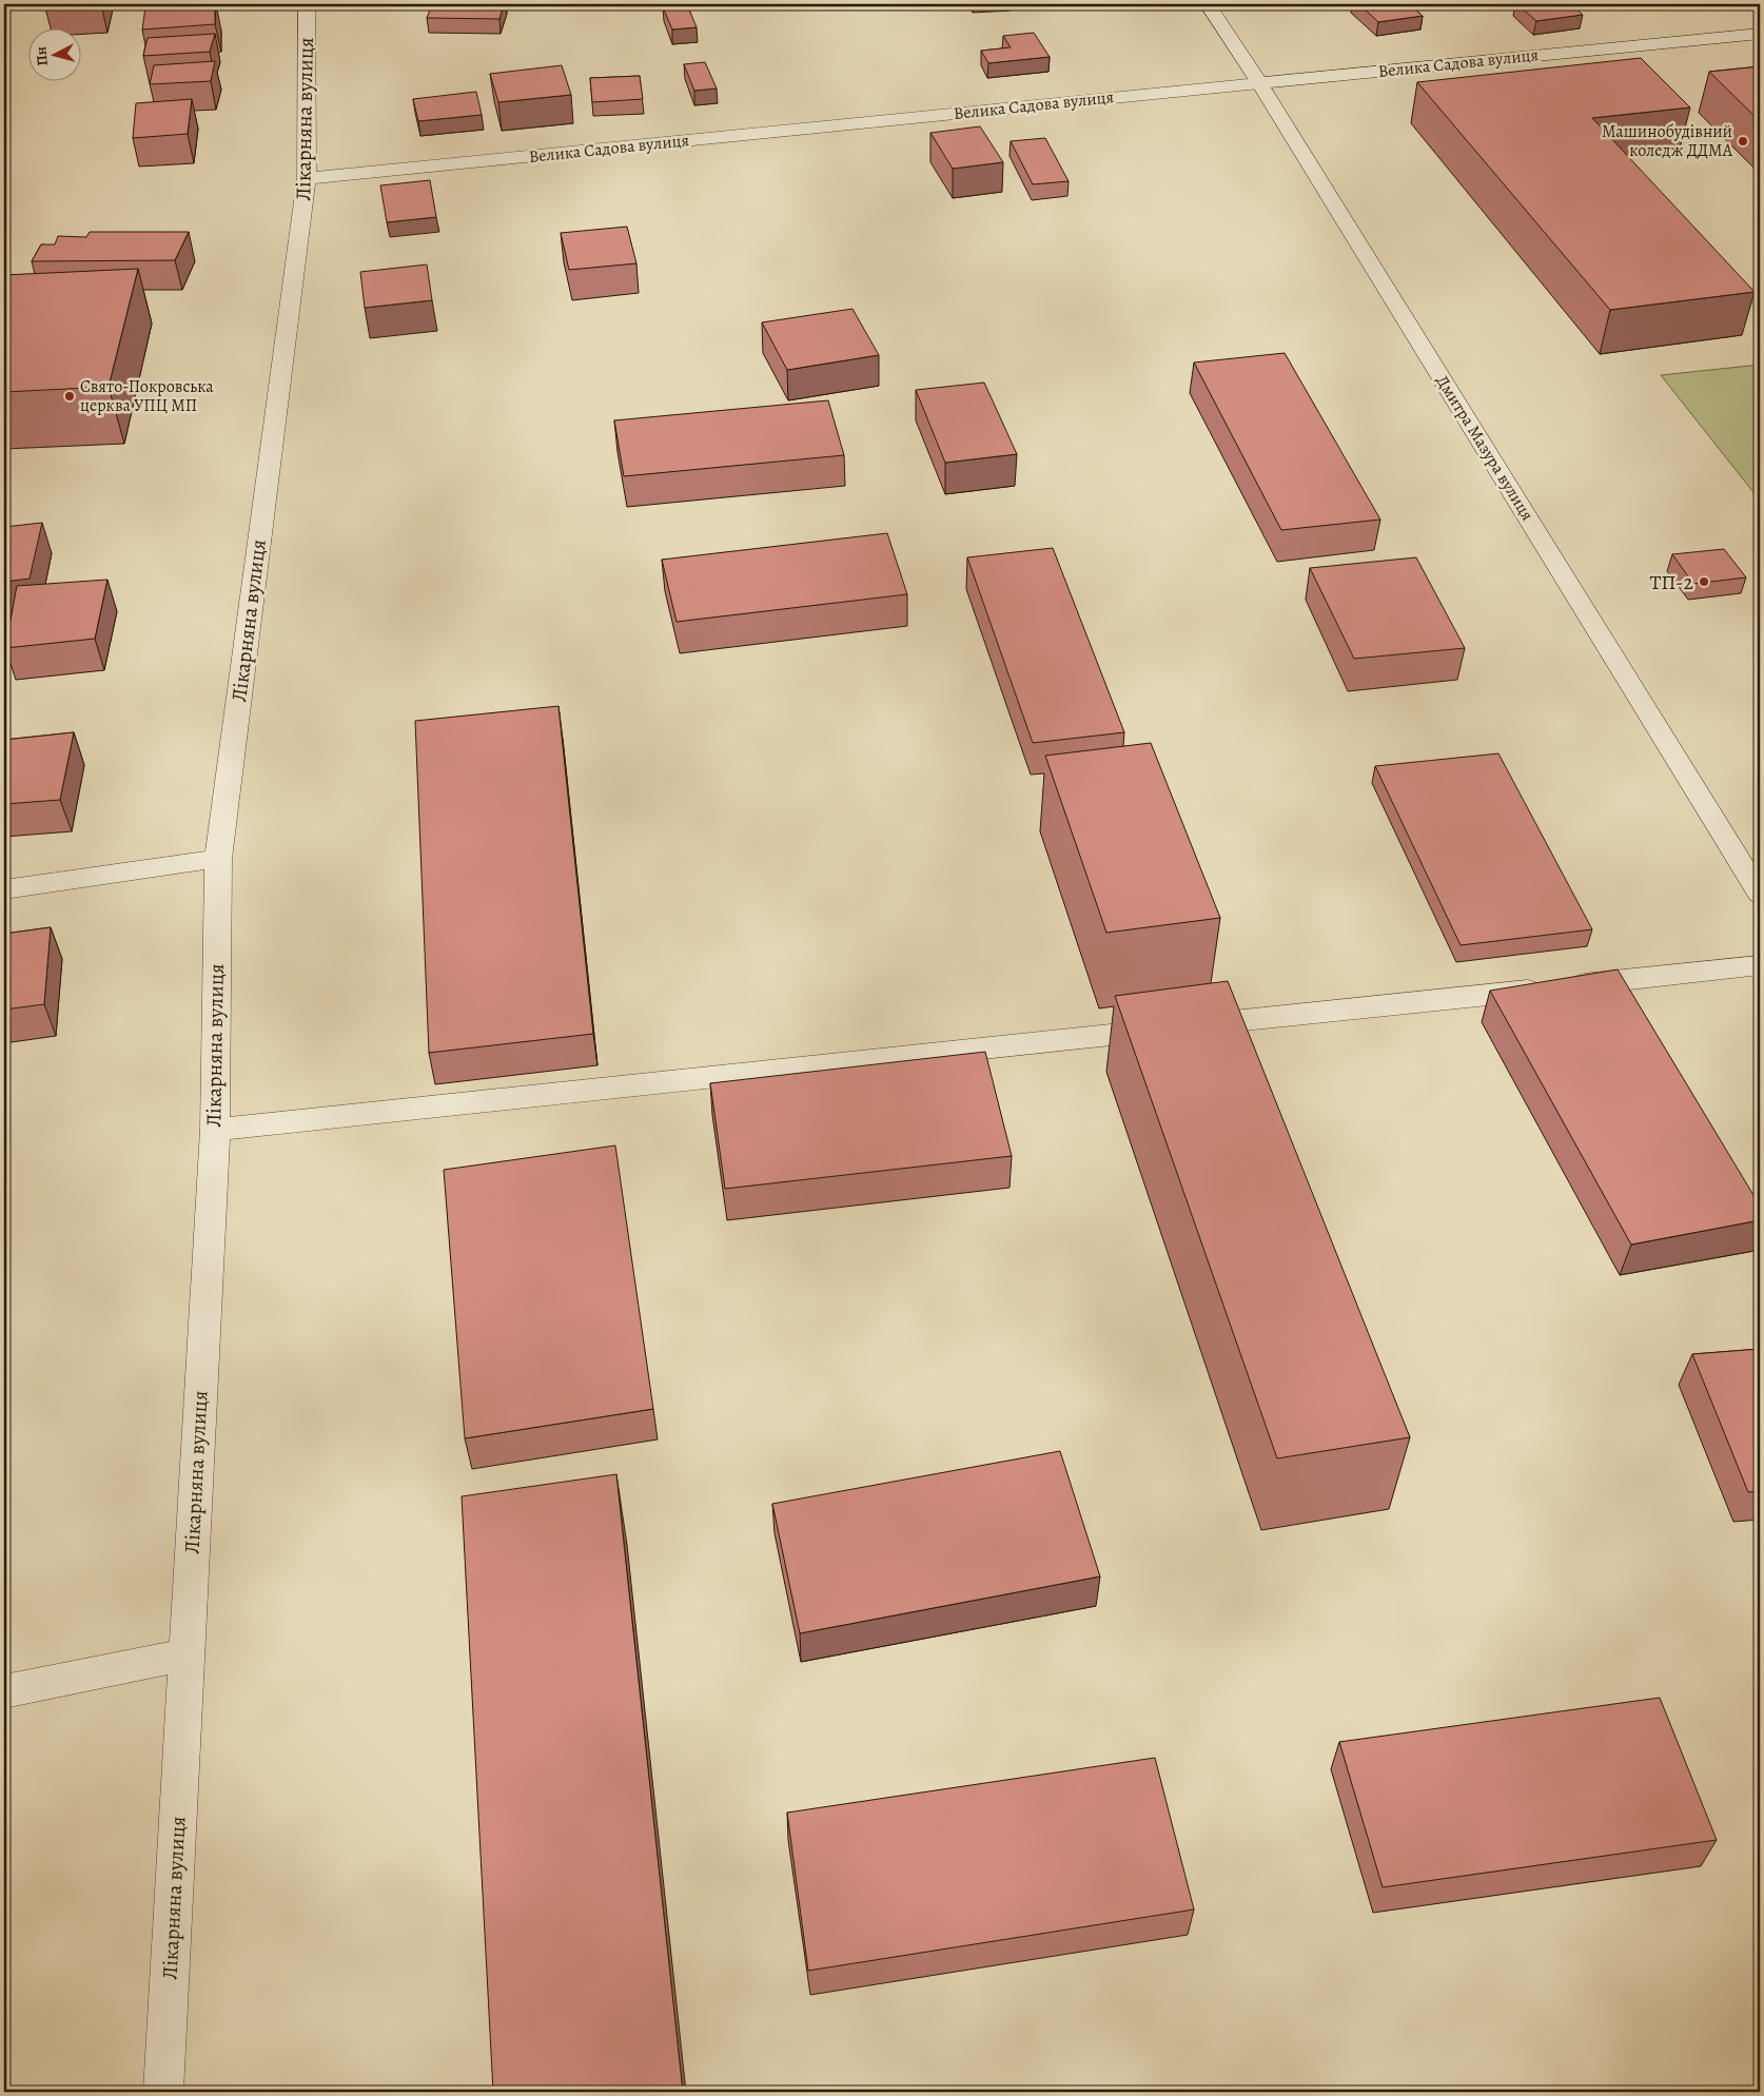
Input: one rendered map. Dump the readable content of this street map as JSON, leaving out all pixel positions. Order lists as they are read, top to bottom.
{
  "streets": {
    "street": ["Велика Садова вулиця", "Лікарняна вулиця", "Дмитра Мазура вулиця"]
  },
  "crossings": [
    ["Велика Садова вулиця", "Лікарняна вулиця"],
    ["Велика Садова вулиця", "Дмитра Мазура вулиця"]
  ],
  "places": ["Машинобудівний коледж ДДМА", "Свято-Покровська церква УПЦ МП", "ТП-2"],
  "north": "left"
}
